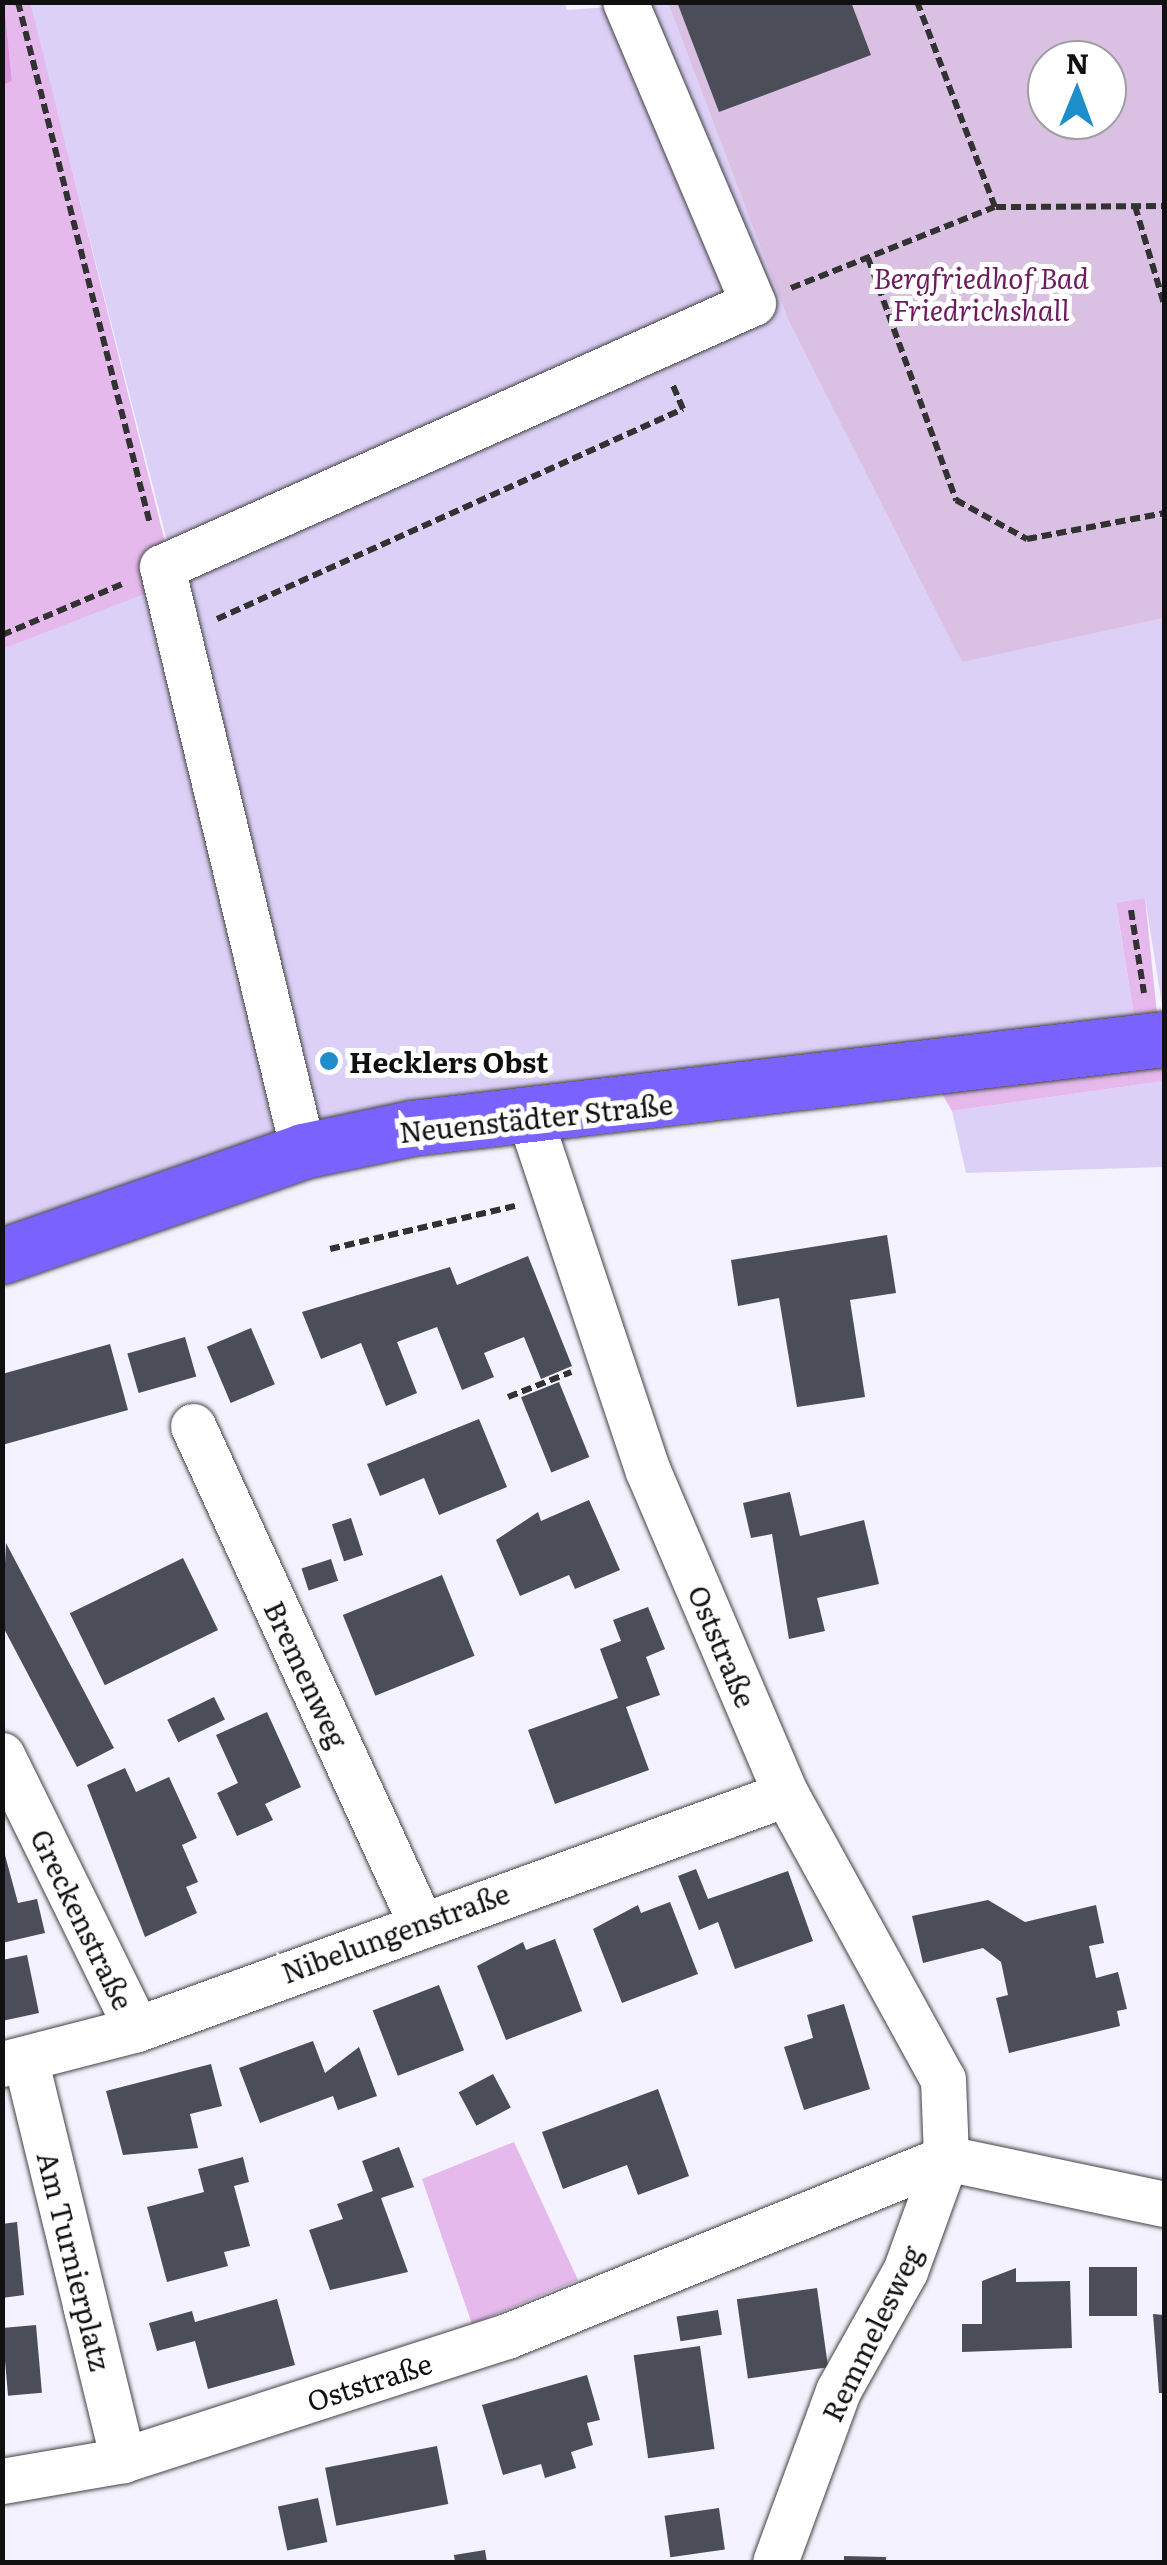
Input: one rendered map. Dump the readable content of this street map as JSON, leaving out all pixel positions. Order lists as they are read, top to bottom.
{
  "streets": {
    "main road": ["Neuenstädter Straße"],
    "street": [
      "Oststraße",
      "Bremenweg",
      "Greckenstraße",
      "Nibelungenstraße",
      "Am Turnierplatz",
      "Remmelesweg"
    ]
  },
  "crossings": [
    ["Neuenstädter Straße", "Oststraße"],
    ["Oststraße", "Nibelungenstraße"],
    ["Oststraße", "Am Turnierplatz"],
    ["Oststraße", "Remmelesweg"],
    ["Bremenweg", "Nibelungenstraße"],
    ["Greckenstraße", "Nibelungenstraße"],
    ["Nibelungenstraße", "Am Turnierplatz"]
  ],
  "parks": ["Bergfriedhof Bad Friedrichshall"],
  "places": ["Hecklers Obst"],
  "north": "top"
}
